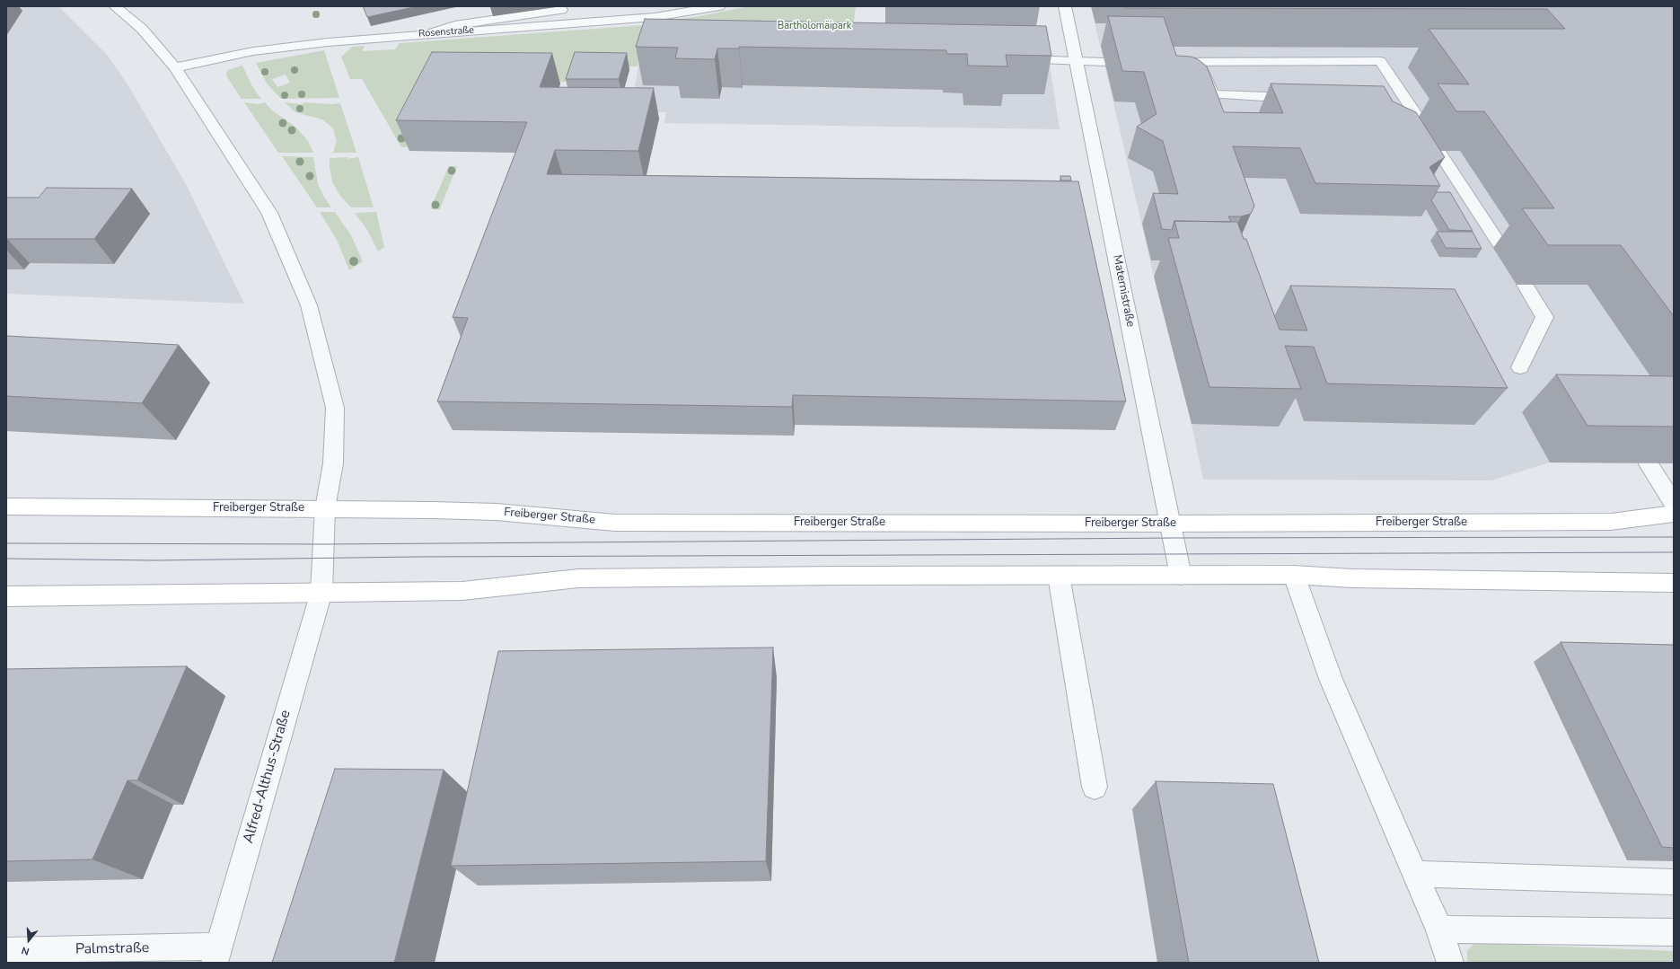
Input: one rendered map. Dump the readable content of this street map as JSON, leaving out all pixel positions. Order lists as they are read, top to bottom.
{
  "streets": {
    "street": [
      "Rosenstraße",
      "Maternistraße",
      "Freiberger Straße",
      "Alfred-Althus-Straße",
      "Palmstraße"
    ]
  },
  "crossings": [
    ["Rosenstraße", "Alfred-Althus-Straße"],
    ["Maternistraße", "Freiberger Straße"],
    ["Freiberger Straße", "Alfred-Althus-Straße"],
    ["Alfred-Althus-Straße", "Palmstraße"]
  ],
  "parks": ["Bartholomäipark"],
  "north": "bottom"
}
